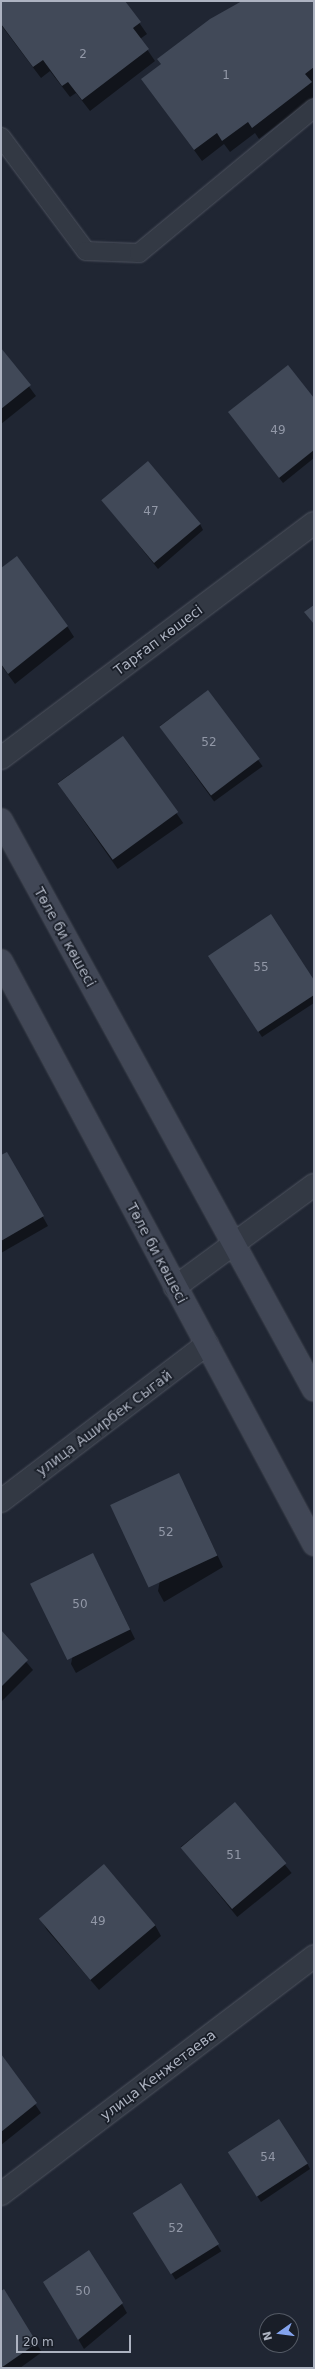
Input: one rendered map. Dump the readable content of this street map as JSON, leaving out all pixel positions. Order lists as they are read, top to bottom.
{
  "streets": {
    "main road": ["Төле би көшесі"],
    "street": ["Тарғап көшесі", "улица Аширбек Сыгай", "улица Кенжетаева"]
  },
  "crossings": [
    ["Төле би көшесі", "улица Аширбек Сыгай"]
  ],
  "house_numbers": [
    "2",
    "1",
    "49",
    "47",
    "52",
    "55",
    "52",
    "50",
    "51",
    "49",
    "54",
    "52",
    "50"
  ],
  "scale_bar": "20 m",
  "north": "left"
}
